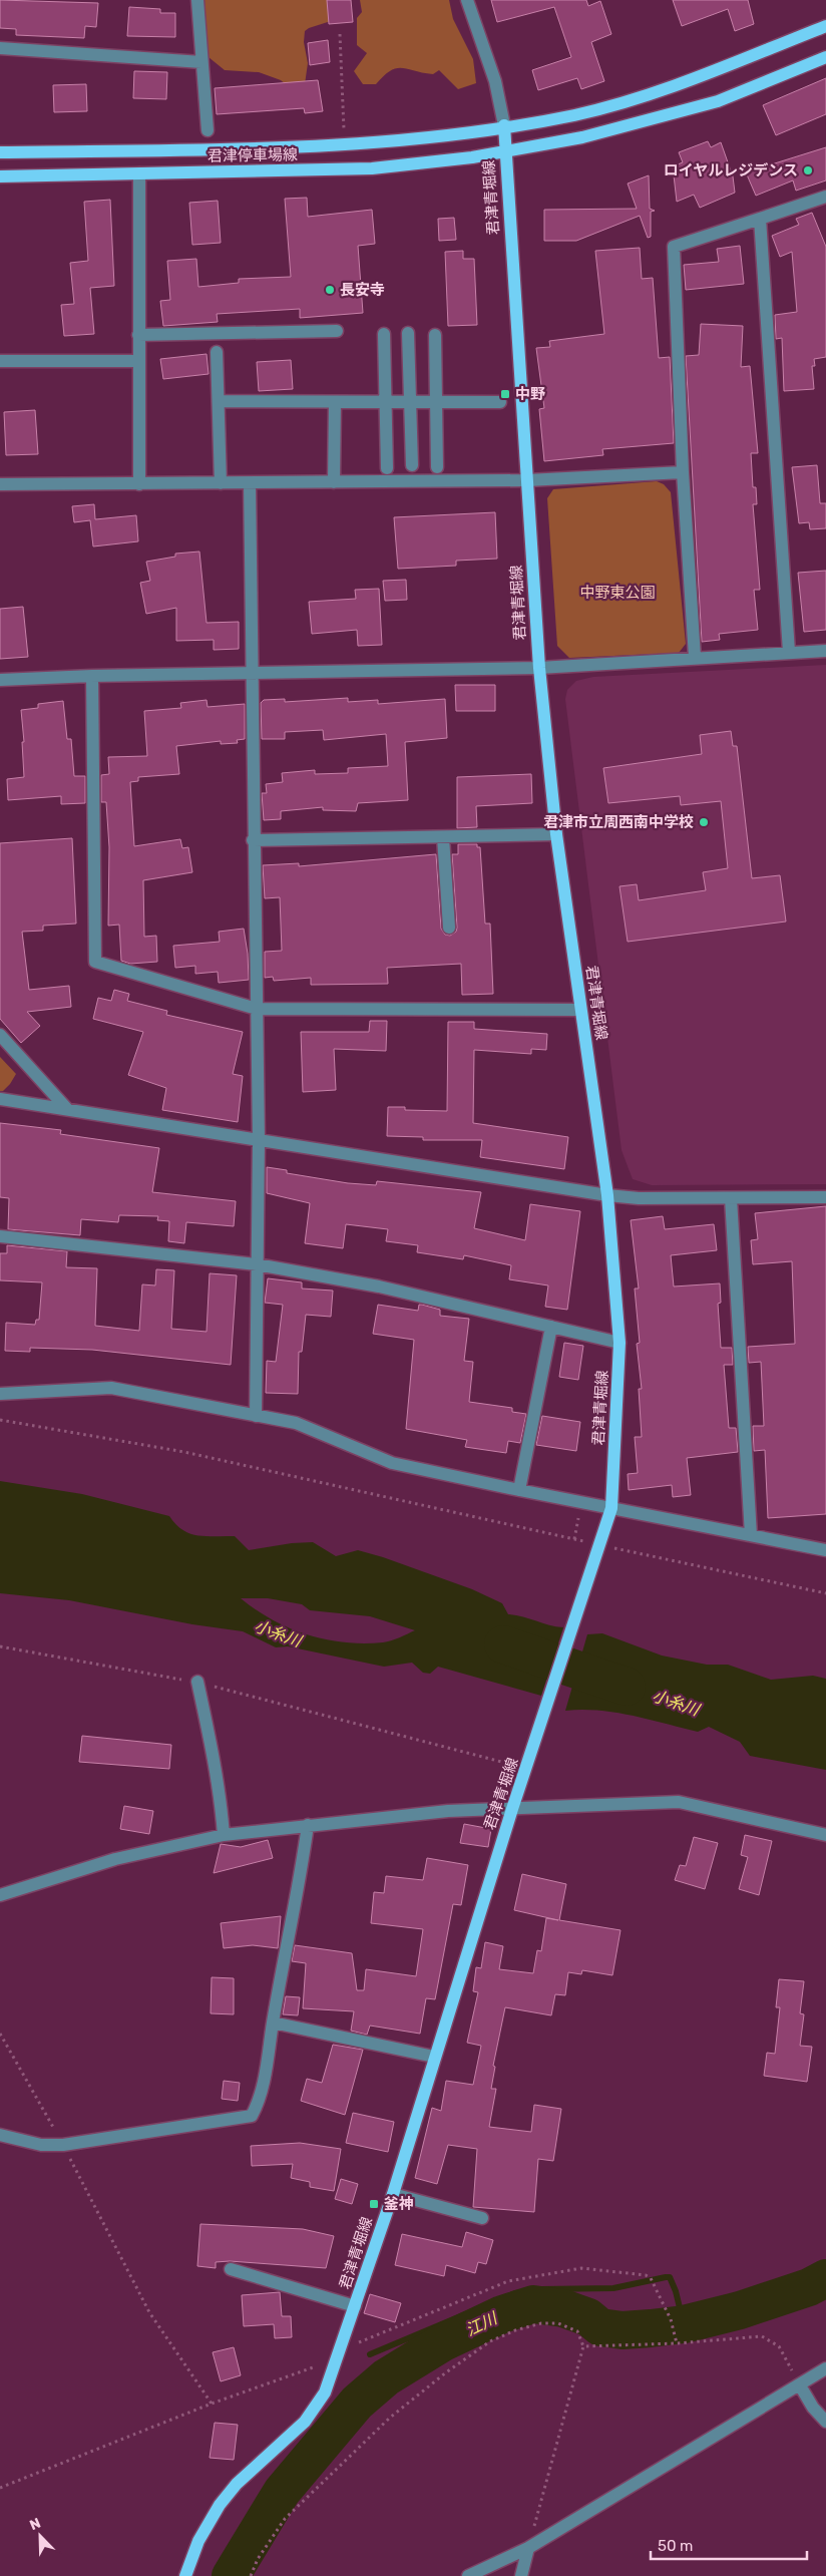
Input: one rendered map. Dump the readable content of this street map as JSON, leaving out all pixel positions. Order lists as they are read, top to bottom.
{
  "streets": {
    "main road": ["君津停車場線", "君津青堀線"]
  },
  "crossings": [
    ["君津停車場線", "君津青堀線"]
  ],
  "water": ["小糸川", "江川"],
  "parks": ["中野東公園"],
  "places": {
    "other": ["ロイヤルレジデンス", "長安寺", "君津市立周西南中学校"],
    "transit": ["中野", "釜神"]
  },
  "scale_bar": "50 m",
  "north": "top left"
}
